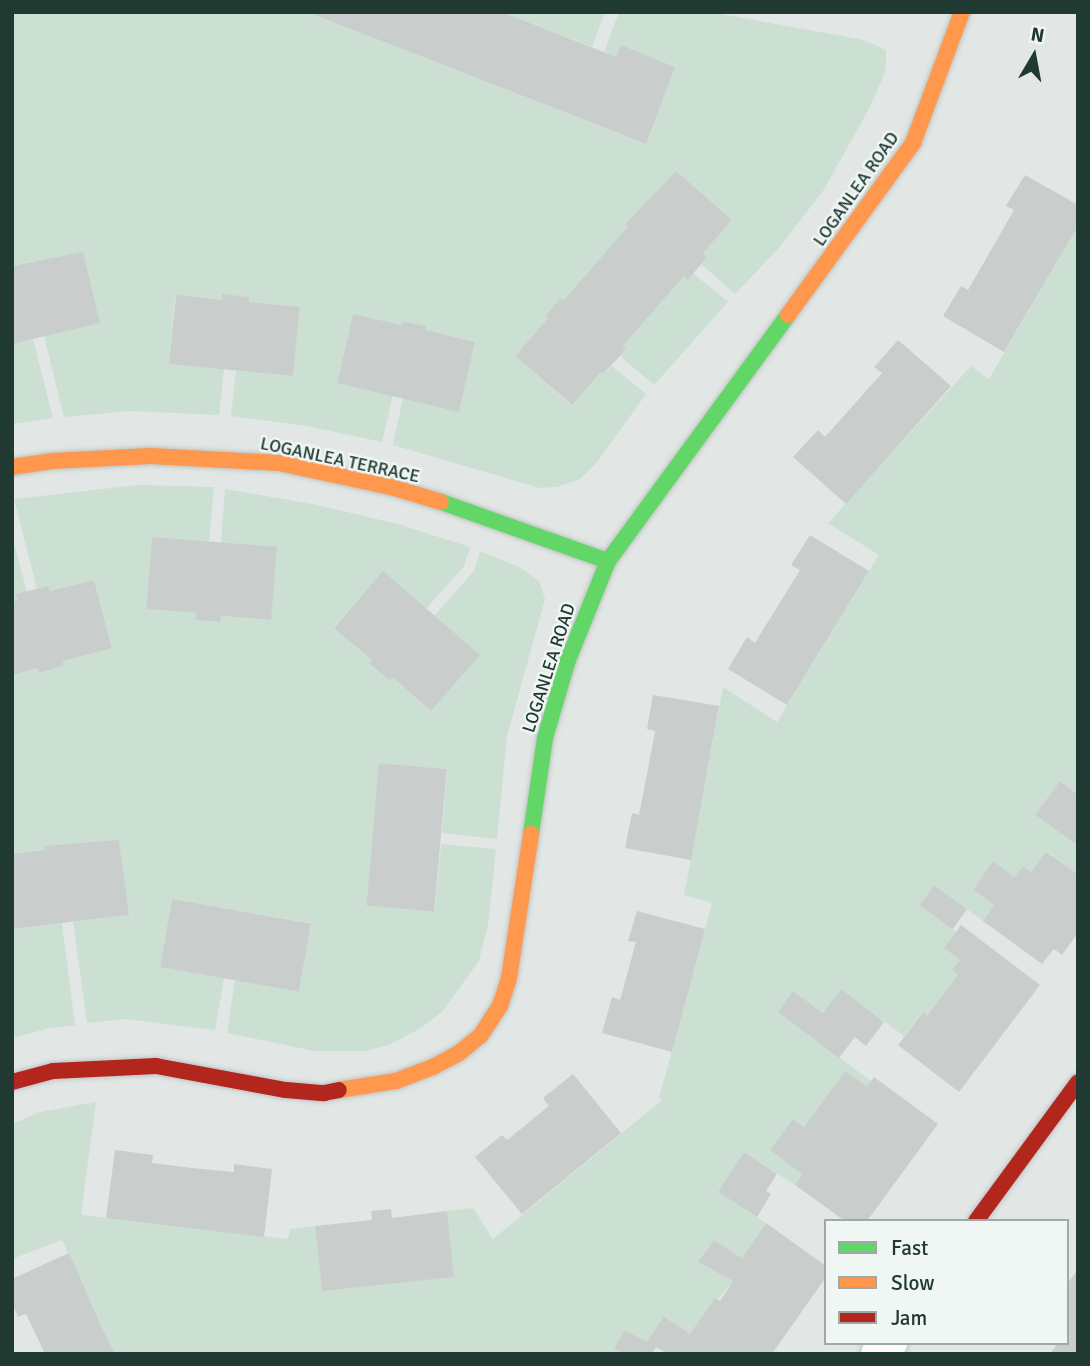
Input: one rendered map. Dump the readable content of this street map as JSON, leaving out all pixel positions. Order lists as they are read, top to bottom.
{
  "streets": {
    "street": ["LOGANLEA ROAD", "LOGANLEA TERRACE"]
  },
  "crossings": [
    ["LOGANLEA ROAD", "LOGANLEA TERRACE"]
  ],
  "legend": ["Fast", "Slow", "Jam"],
  "north": "top"
}
